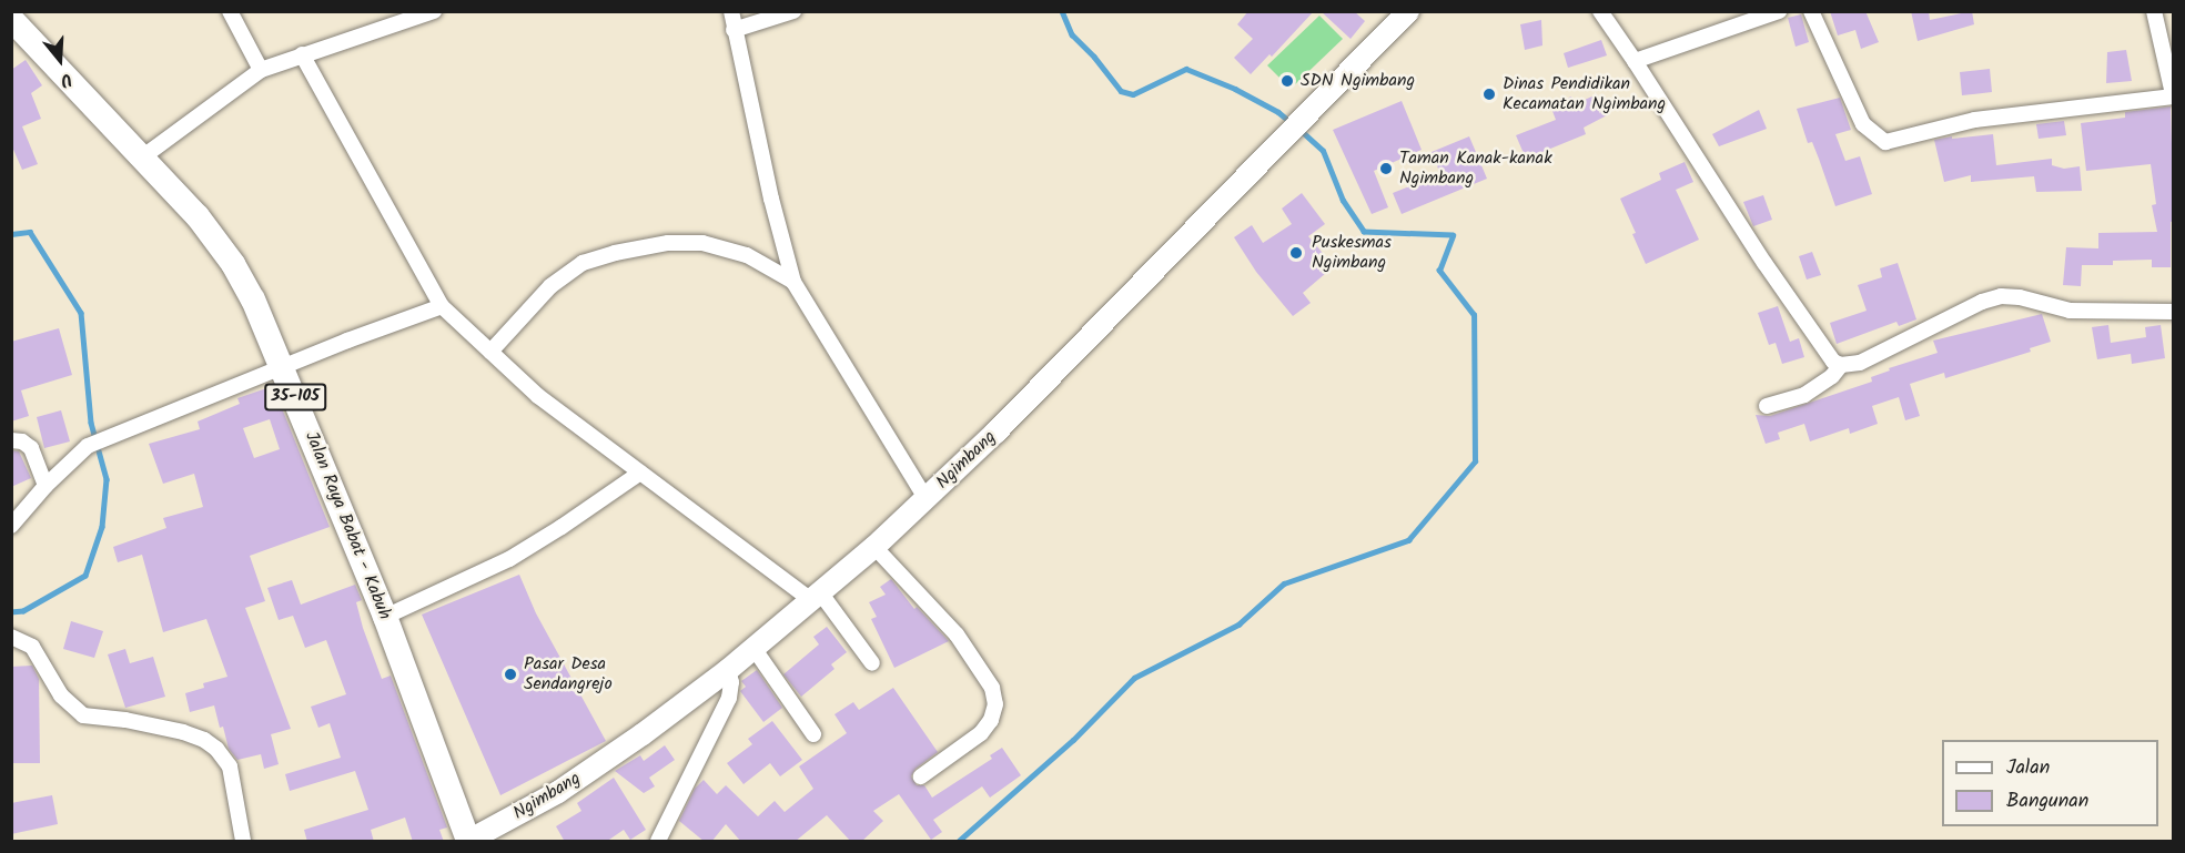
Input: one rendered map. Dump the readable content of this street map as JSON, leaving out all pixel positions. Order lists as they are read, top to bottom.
{
  "streets": {
    "main road": ["35-105", "Jalan Raya Babat - Kabuh"],
    "street": ["Ngimbang"]
  },
  "crossings": [
    ["Ngimbang", "Jalan Raya Babat - Kabuh"]
  ],
  "places": [
    "SDN Ngimbang",
    "Dinas Pendidikan Kecamatan Ngimbang",
    "Taman Kanak-kanak Ngimbang",
    "Puskesmas Ngimbang",
    "Pasar Desa Sendangrejo"
  ],
  "legend": ["Jalan", "Bangunan"],
  "north": "bottom"
}
